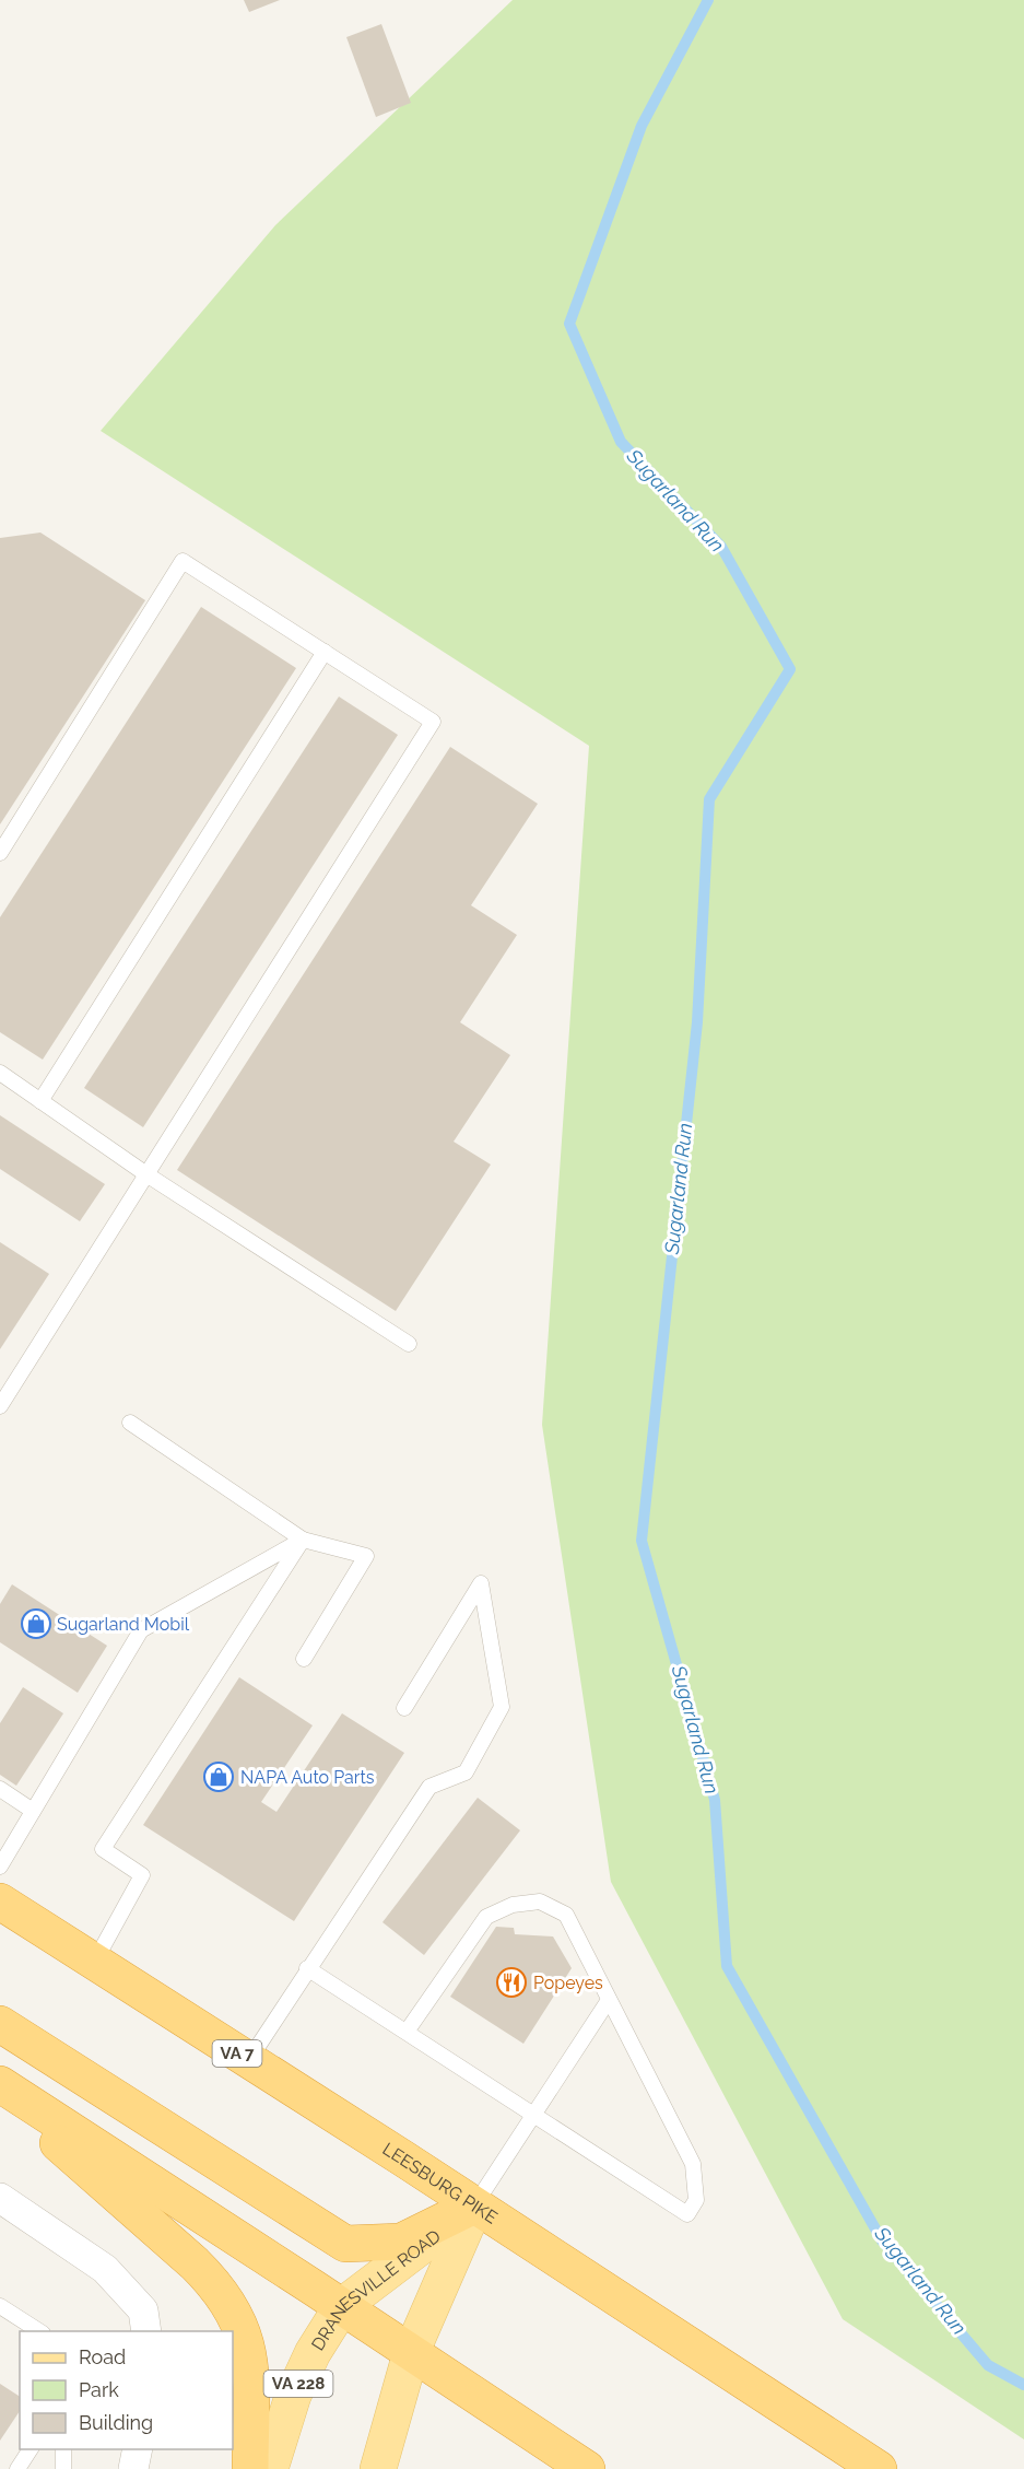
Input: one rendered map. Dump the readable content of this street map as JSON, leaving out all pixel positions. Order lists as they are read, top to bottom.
{
  "streets": {
    "highway": ["VA 7", "LEESBURG PIKE"],
    "main road": ["DRANESVILLE ROAD", "VA 228"]
  },
  "crossings": [
    ["LEESBURG PIKE", "DRANESVILLE ROAD"]
  ],
  "water": ["Sugarland Run"],
  "places": {
    "shop": ["Sugarland Mobil", "NAPA Auto Parts"],
    "restaurant": ["Popeyes"]
  },
  "legend": ["Road", "Park", "Building"]
}
